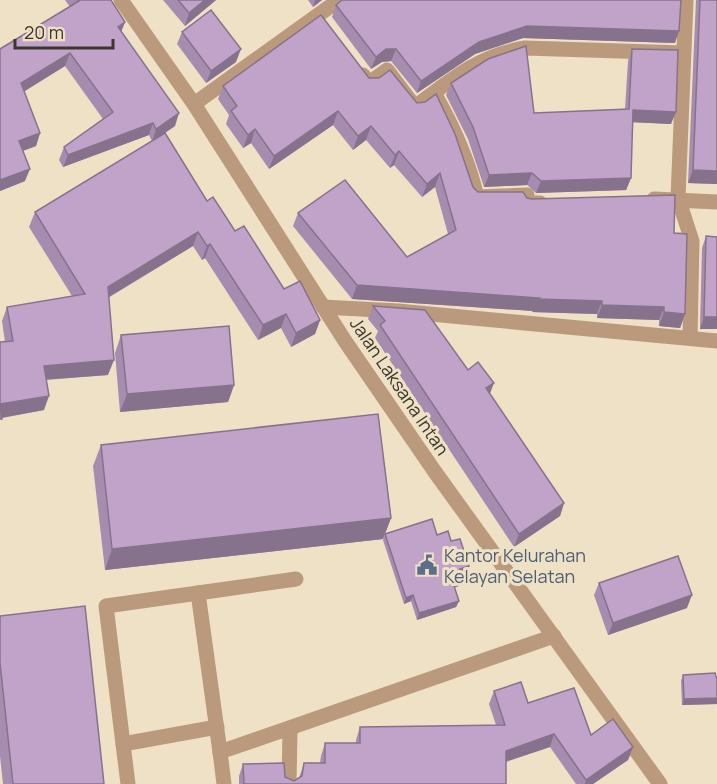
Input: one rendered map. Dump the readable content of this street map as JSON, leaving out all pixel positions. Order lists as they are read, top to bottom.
{
  "streets": {
    "street": ["Jalan Laksana Intan"]
  },
  "places": {
    "public building": ["Kantor Kelurahan Kelayan Selatan"]
  },
  "scale_bar": "20 m"
}
